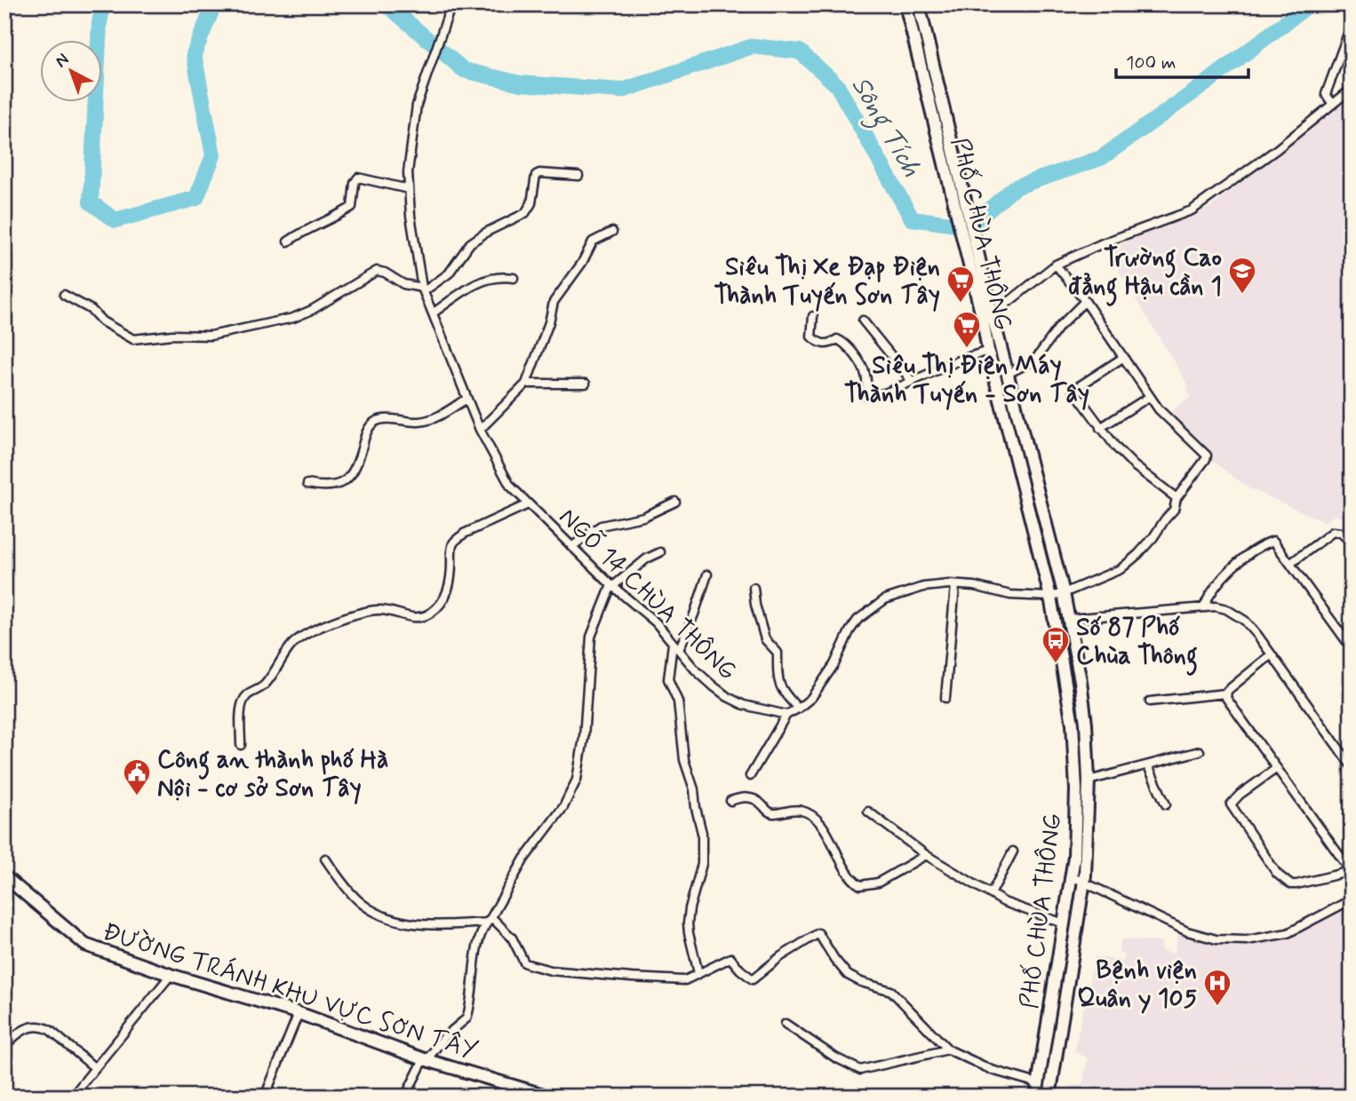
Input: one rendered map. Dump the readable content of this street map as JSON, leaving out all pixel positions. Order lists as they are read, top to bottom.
{
  "streets": {
    "highway": ["PHỐ CHÙA THÔNG", "ĐƯỜNG TRÁNH KHU VỰC SƠN TÂY"],
    "street": ["NGÕ 14 CHÙA THÔNG"]
  },
  "water": ["Sông Tích"],
  "places": {
    "school or university": ["Trường Cao đẳng Hậu cần 1"],
    "supermarket": ["Siêu Thị Xe Đạp Điện Thành Tuyến Sơn Tây", "Siêu Thị Điện Máy Thành Tuyến - Sơn Tây"],
    "bus stop": ["Số 87 Phố Chùa Thông"],
    "public building": ["Công an thành phố Hà Nội - cơ sở Sơn Tây"],
    "hospital": ["Bệnh viện Quân y 105"]
  },
  "scale_bar": "100 m",
  "north": "top left"
}
